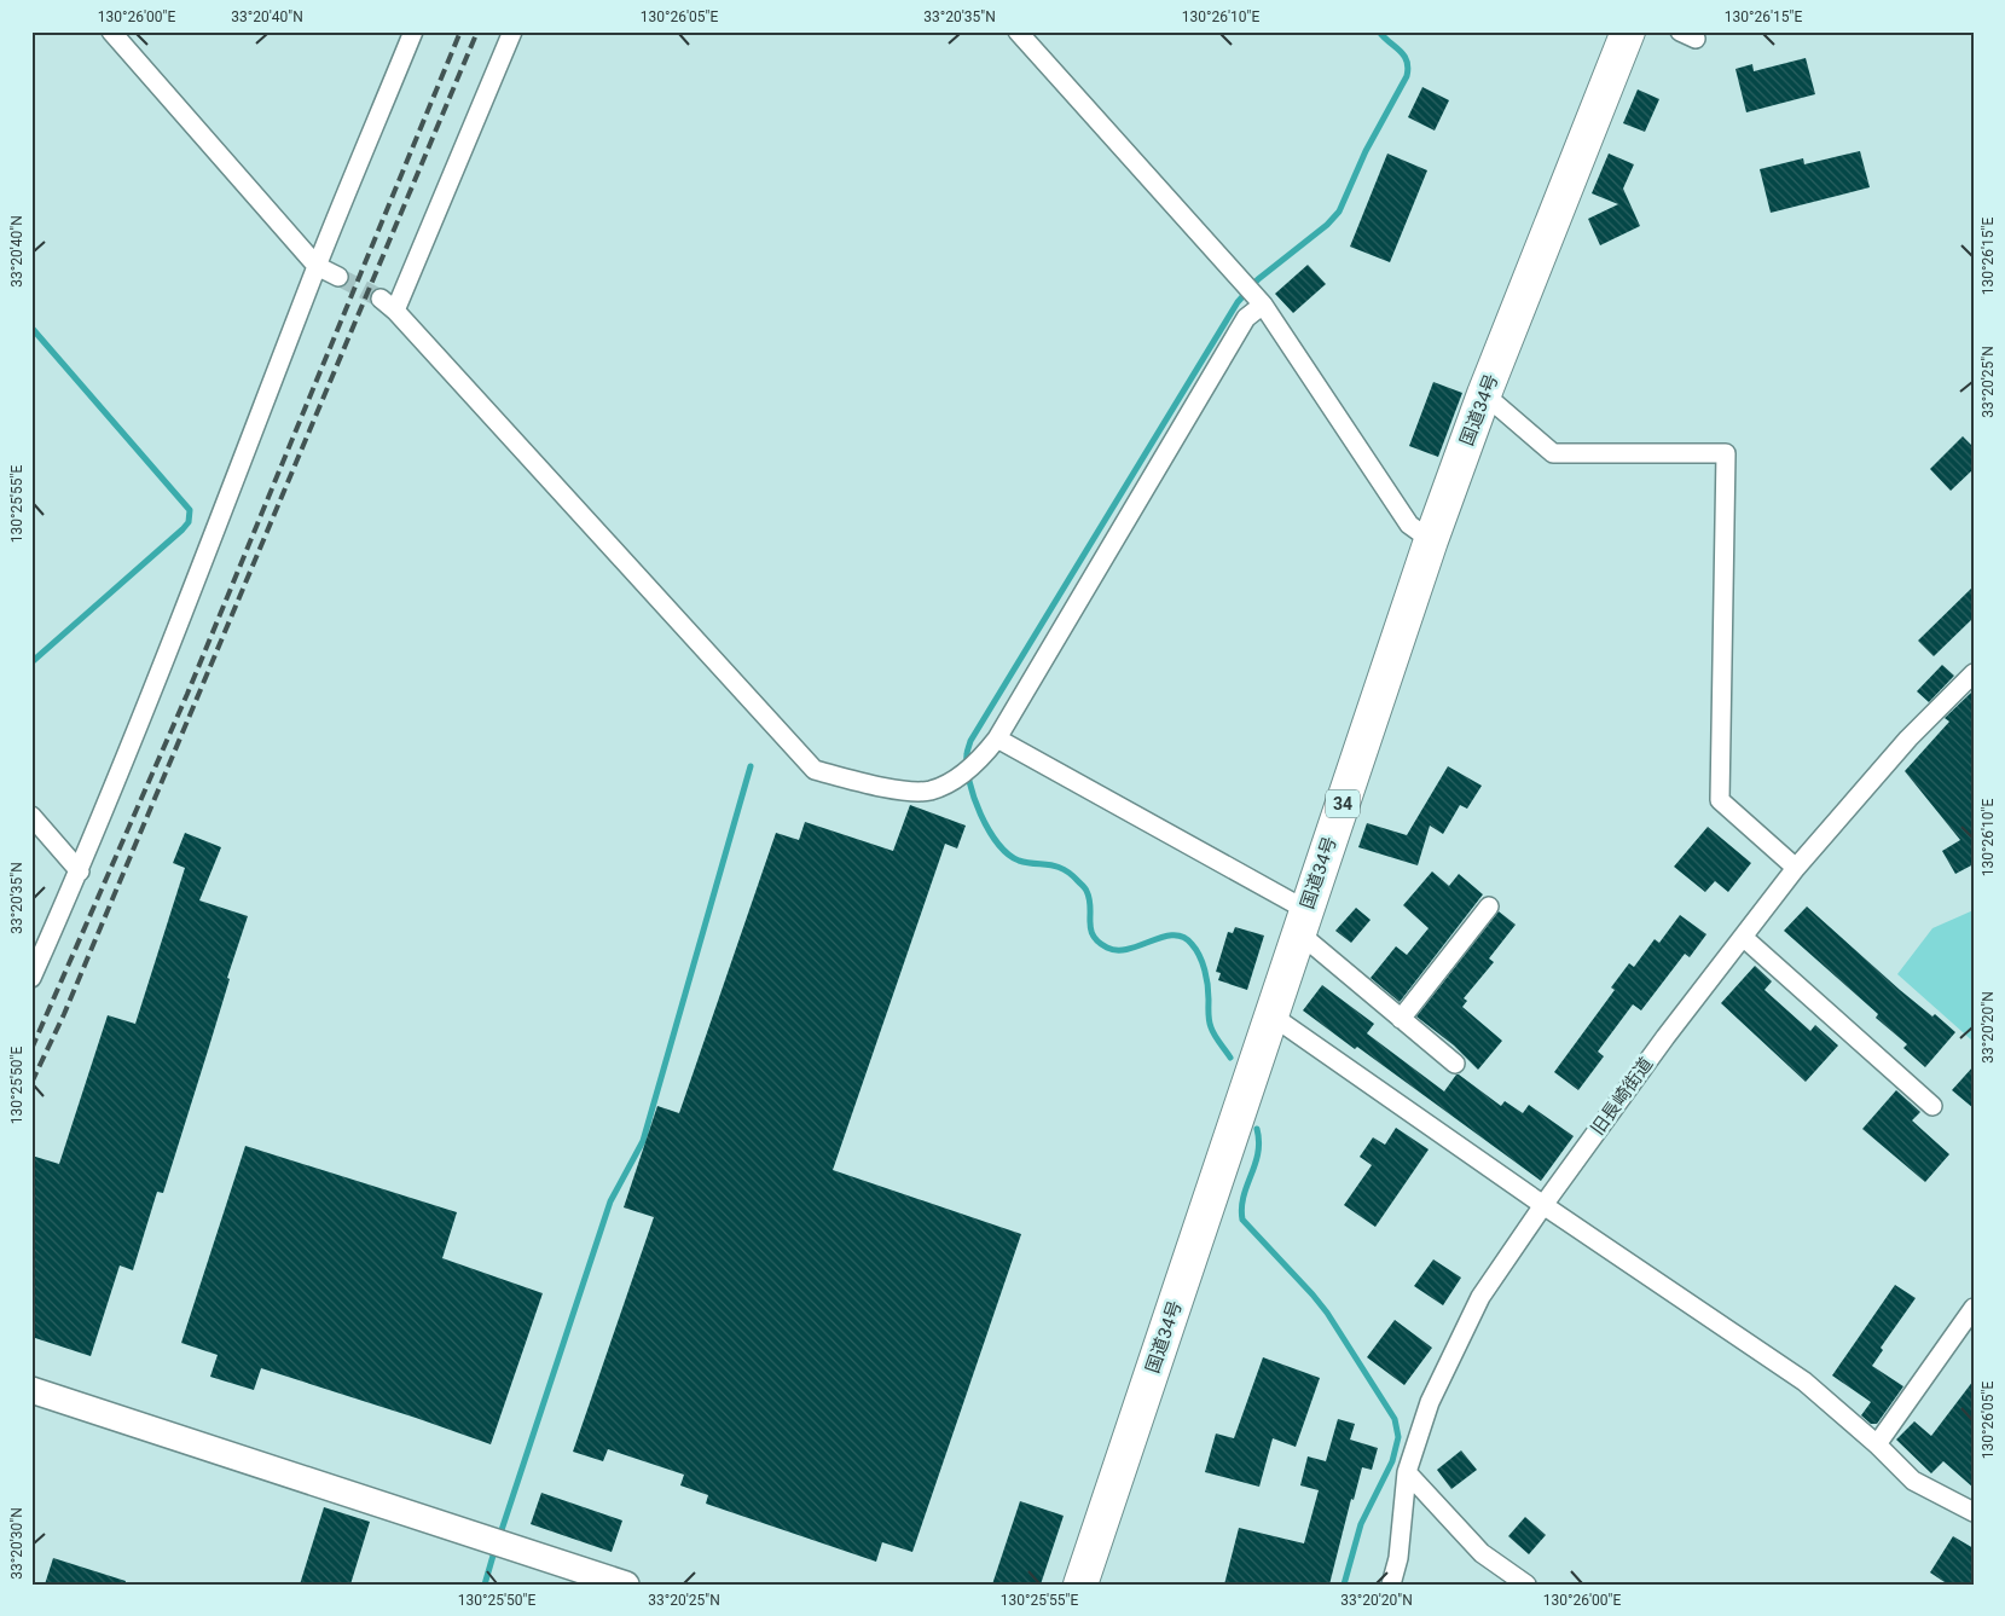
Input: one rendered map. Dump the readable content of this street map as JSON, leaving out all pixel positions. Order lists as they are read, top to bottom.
{
  "streets": {
    "highway": ["国道34号", "34"],
    "street": ["旧長崎街道"]
  },
  "coordinates": [
    "130°26'00\"E",
    "33°20'40\"N",
    "130°26'05\"E",
    "33°20'35\"N",
    "130°26'10\"E",
    "130°26'15\"E",
    "33°20'25\"N",
    "130°25'55\"E",
    "33°20'20\"N",
    "130°25'50\"E",
    "33°20'30\"N"
  ]
}
